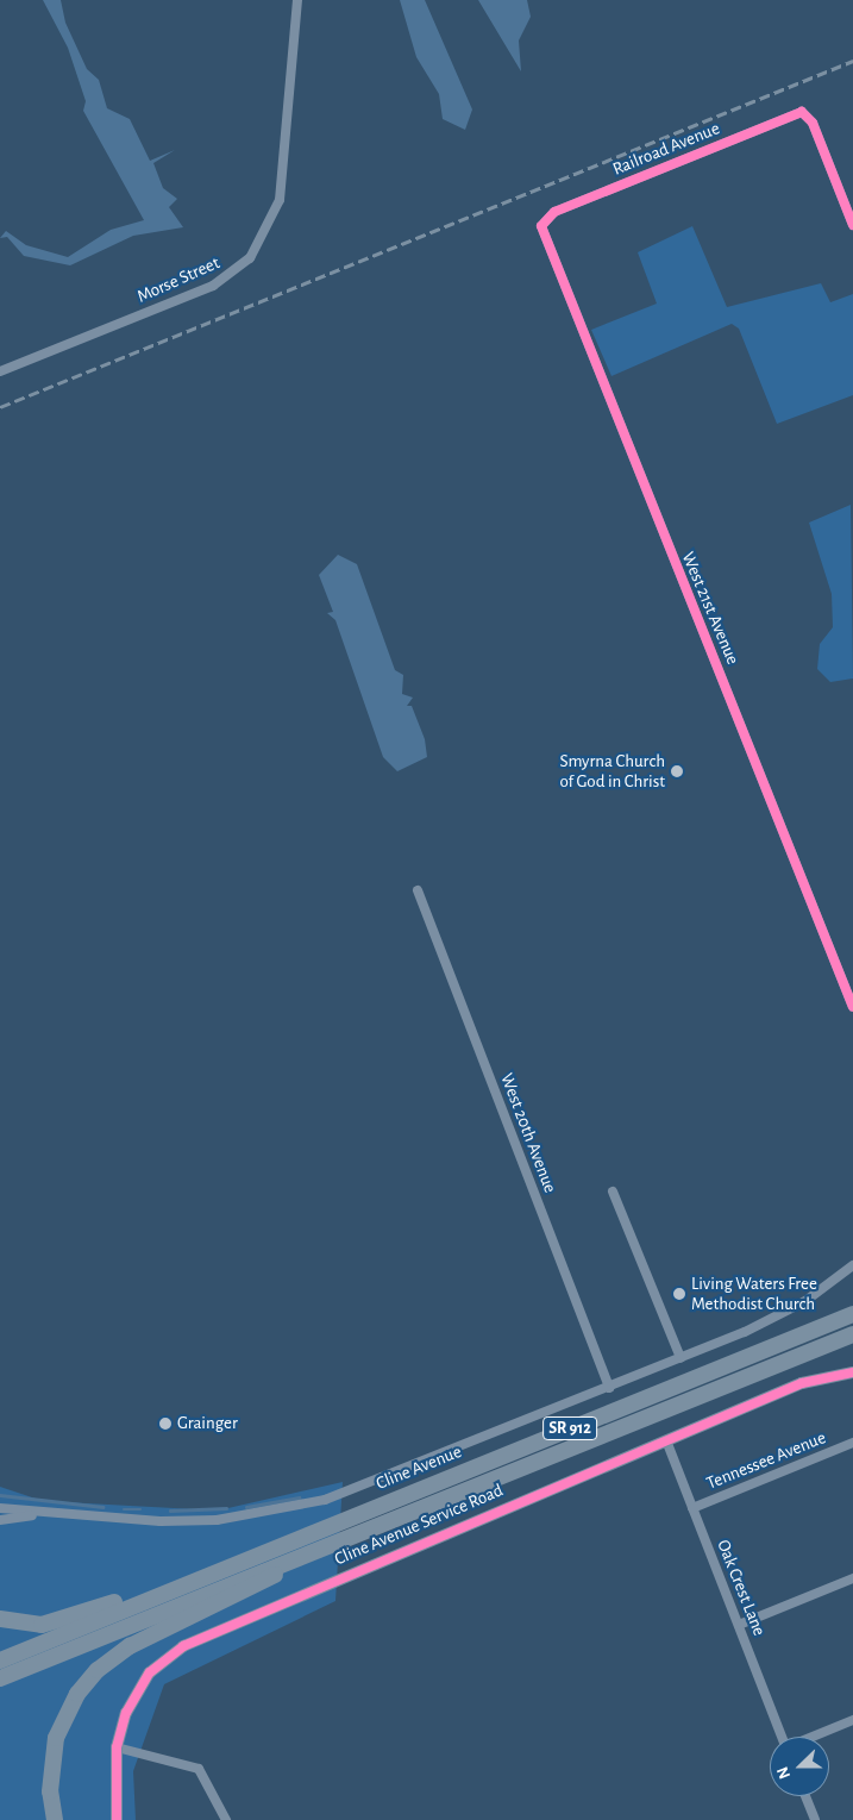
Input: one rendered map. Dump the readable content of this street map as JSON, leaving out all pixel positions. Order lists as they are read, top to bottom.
{
  "streets": {
    "highway": ["SR 912", "Cline Avenue"],
    "street": [
      "Railroad Avenue",
      "Morse Street",
      "West 21st Avenue",
      "West 20th Avenue",
      "Tennessee Avenue",
      "Cline Avenue Service Road",
      "Oak Crest Lane"
    ]
  },
  "crossings": [
    ["Railroad Avenue", "West 21st Avenue"],
    ["West 20th Avenue", "Cline Avenue"],
    ["Tennessee Avenue", "Oak Crest Lane"],
    ["Cline Avenue Service Road", "Oak Crest Lane"]
  ],
  "places": ["Smyrna Church of God in Christ", "Living Waters Free Methodist Church", "Grainger"],
  "north": "left"
}
